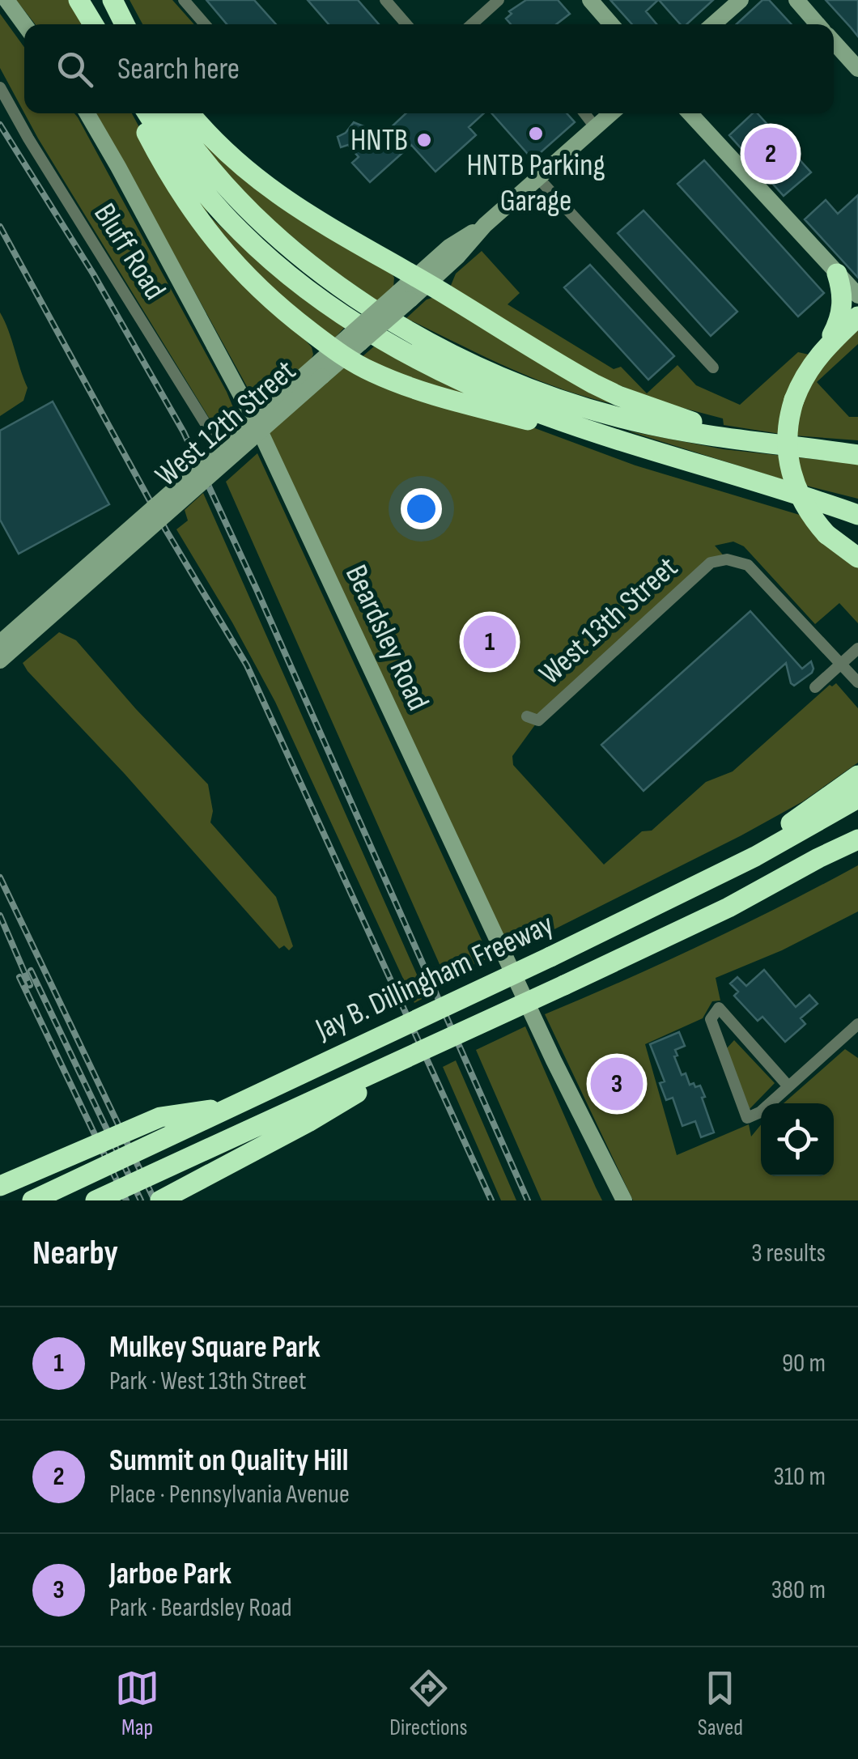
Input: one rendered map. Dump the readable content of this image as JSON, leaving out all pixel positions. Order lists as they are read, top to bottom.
{
  "streets": {
    "highway": ["Jay B. Dillingham Freeway"],
    "street": [
      "Bluff Road",
      "West 12th Street",
      "West 13th Street",
      "Beardsley Road"
    ]
  },
  "places": ["HNTB Parking Garage", "HNTB"],
  "page": {
    "search": "Search here",
    "pins": ["2", "1", "3"],
    "heading": ["Nearby", "3 results"],
    "list": [
      {
        "mark": "1",
        "name": "Mulkey Square Park",
        "note": "Park · West 13th Street",
        "value": "90 m"
      },
      {
        "mark": "2",
        "name": "Summit on Quality Hill",
        "note": "Place · Pennsylvania Avenue",
        "value": "310 m"
      },
      {
        "mark": "3",
        "name": "Jarboe Park",
        "note": "Park · Beardsley Road",
        "value": "380 m"
      }
    ],
    "nav": ["Map", "Directions", "Saved"]
  }
}
